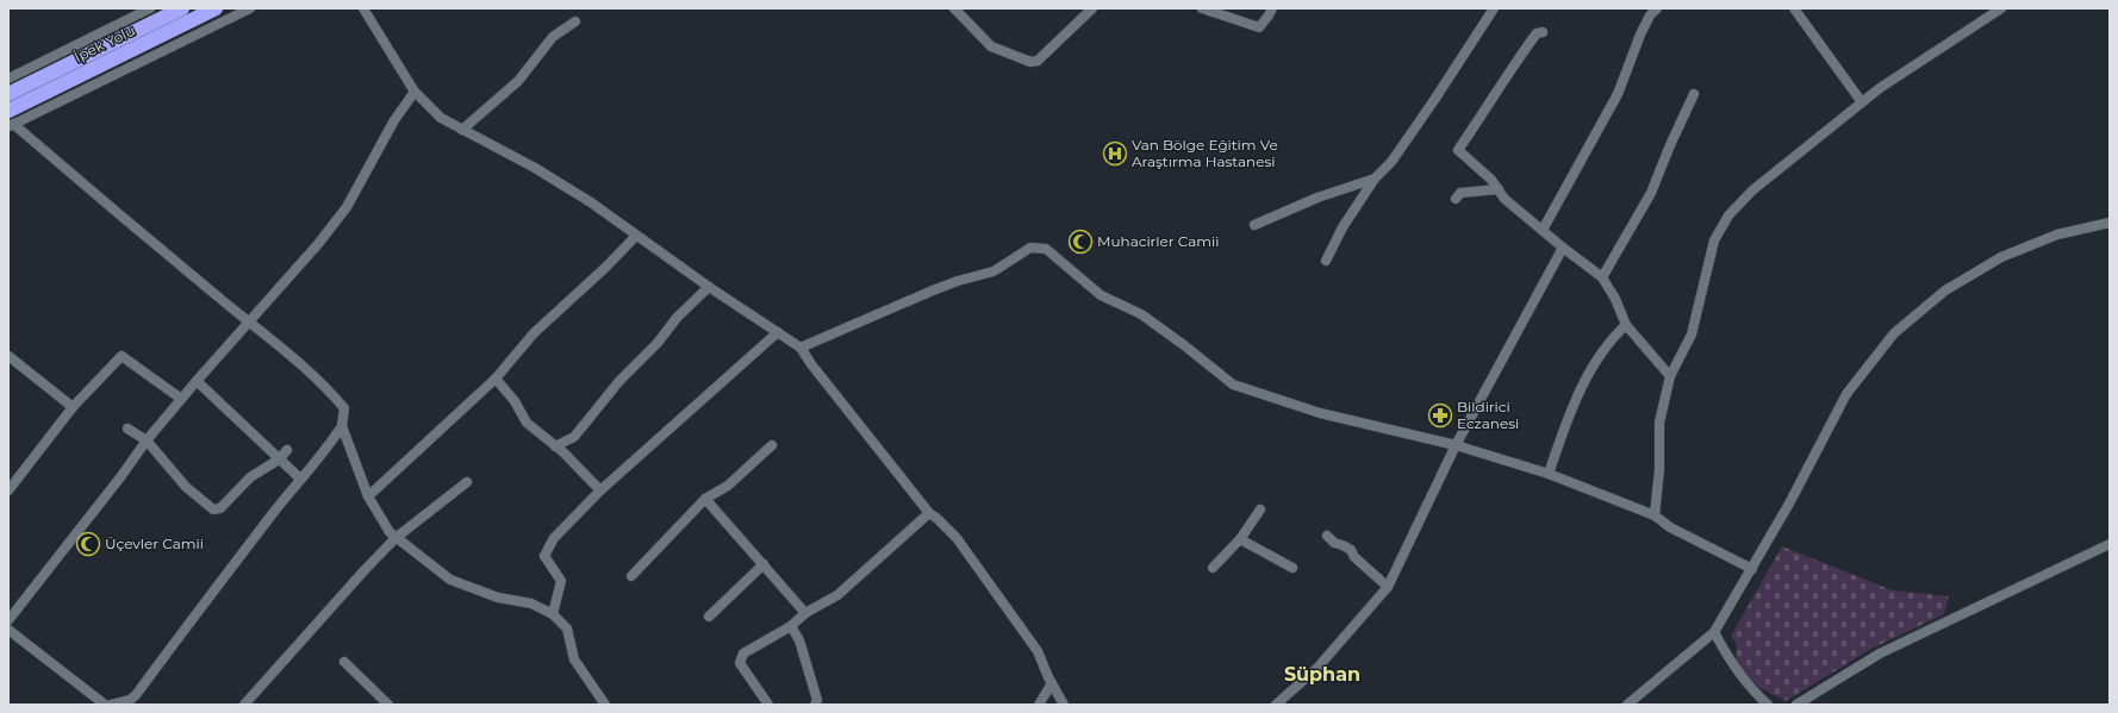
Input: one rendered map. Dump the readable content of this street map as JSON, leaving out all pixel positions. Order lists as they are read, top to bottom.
{
  "streets": {
    "highway": ["İpek Yolu"]
  },
  "districts": ["Süphan"],
  "places": {
    "hospital": ["Van Bölge Eğitim Ve Araştırma Hastanesi"],
    "mosque": ["Muhacirler Camii", "Üçevler Camii"],
    "pharmacy": ["Bildirici Eczanesi"]
  }
}
